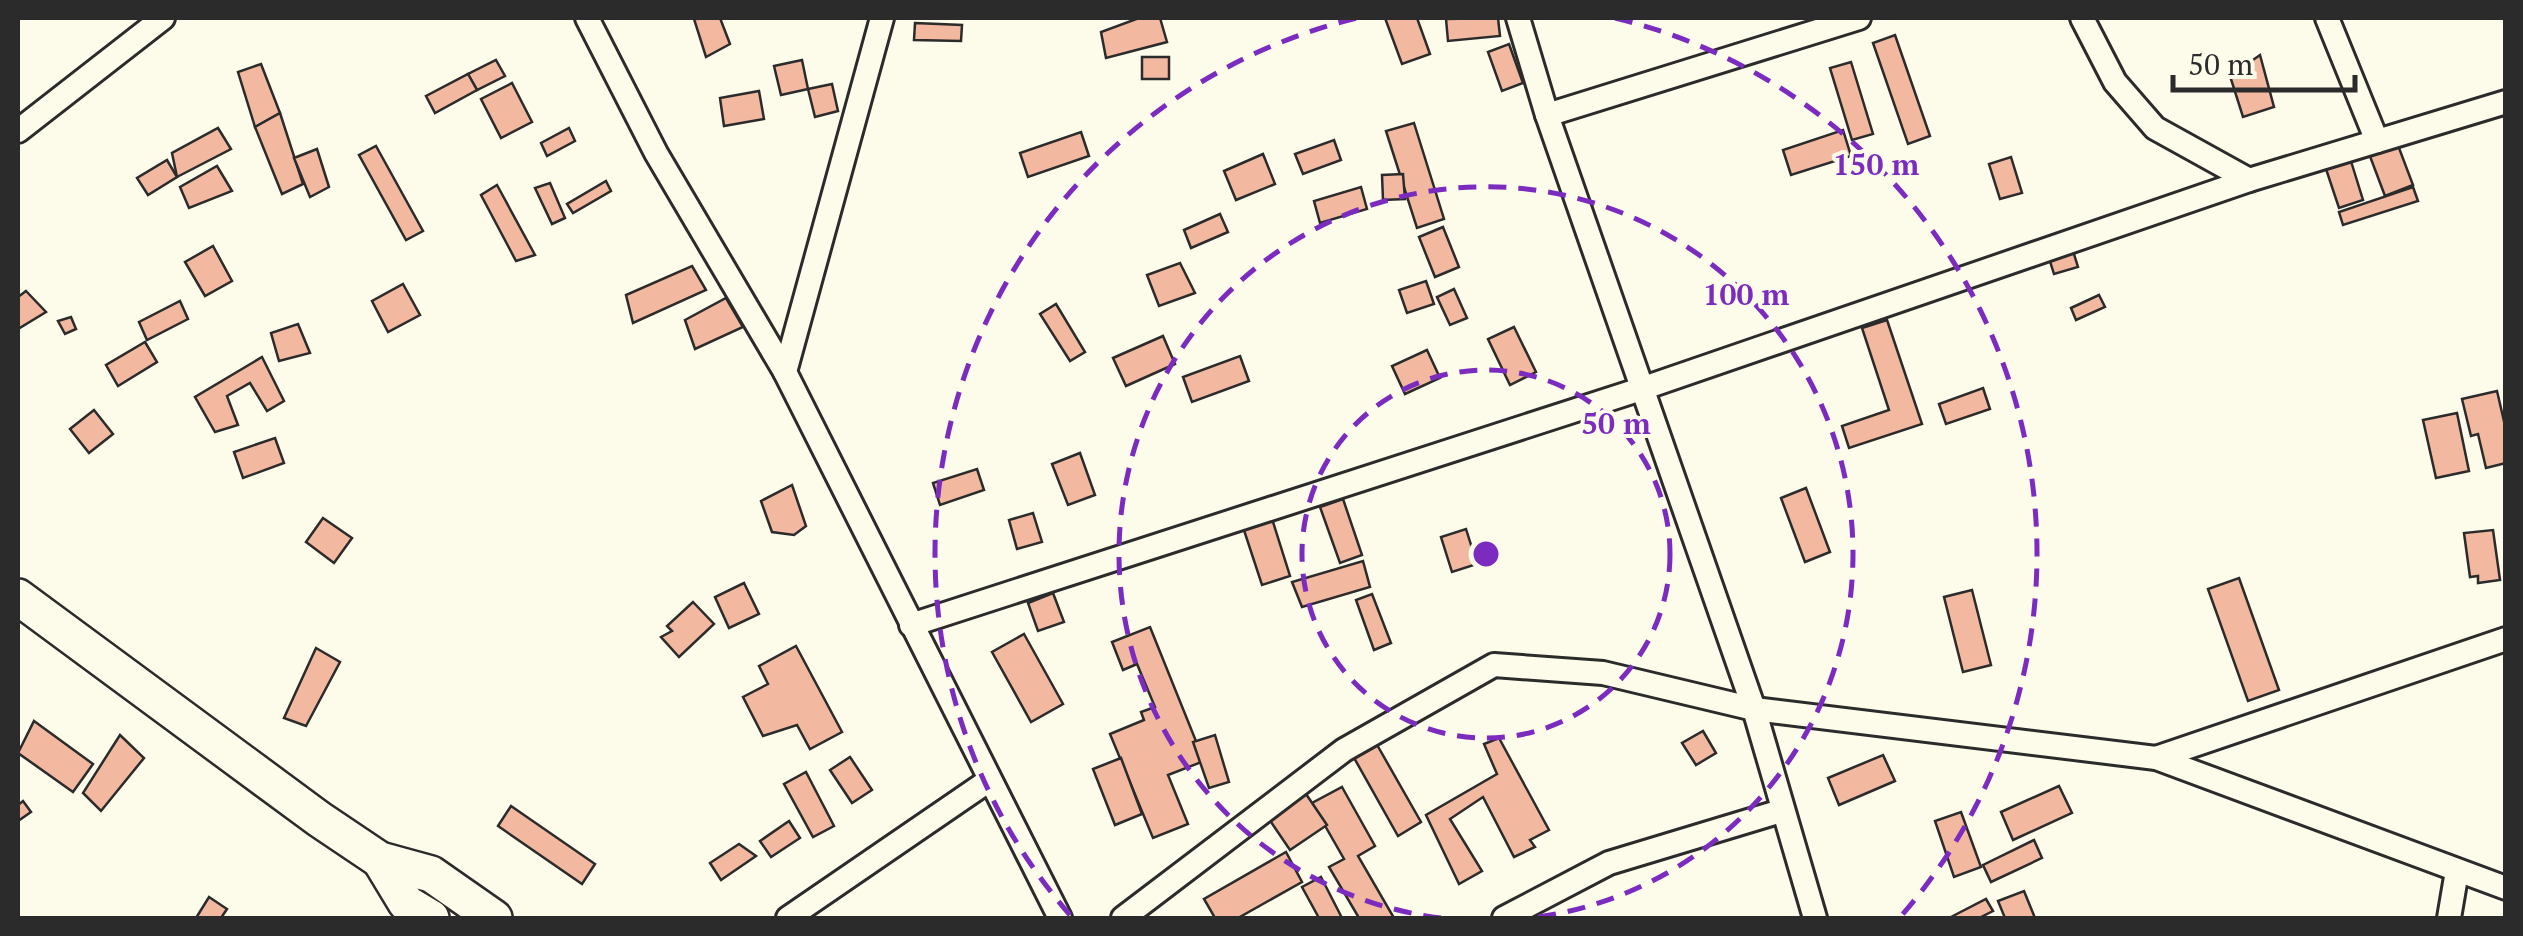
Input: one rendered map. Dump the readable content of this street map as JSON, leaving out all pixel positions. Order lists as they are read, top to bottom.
{
  "scale_bar": "50 m",
  "rings": ["150 m", "100 m", "50 m"]
}
